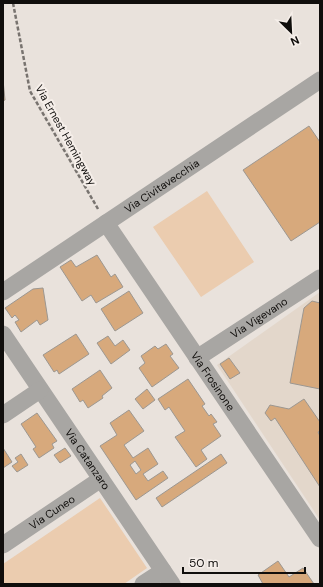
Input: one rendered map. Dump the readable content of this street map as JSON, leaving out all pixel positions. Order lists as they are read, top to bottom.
{
  "streets": {
    "street": [
      "Via Civitavecchia",
      "Via Vigevano",
      "Via Frosinone",
      "Via Catanzaro",
      "Via Cuneo"
    ],
    "path": ["Via Ernest Hemingway"]
  },
  "crossings": [
    ["Via Ernest Hemingway", "Via Civitavecchia"],
    ["Via Ernest Hemingway", "Via Frosinone"],
    ["Via Civitavecchia", "Via Frosinone"],
    ["Via Vigevano", "Via Frosinone"],
    ["Via Catanzaro", "Via Cuneo"]
  ],
  "scale_bar": "50 m",
  "north": "bottom right"
}
